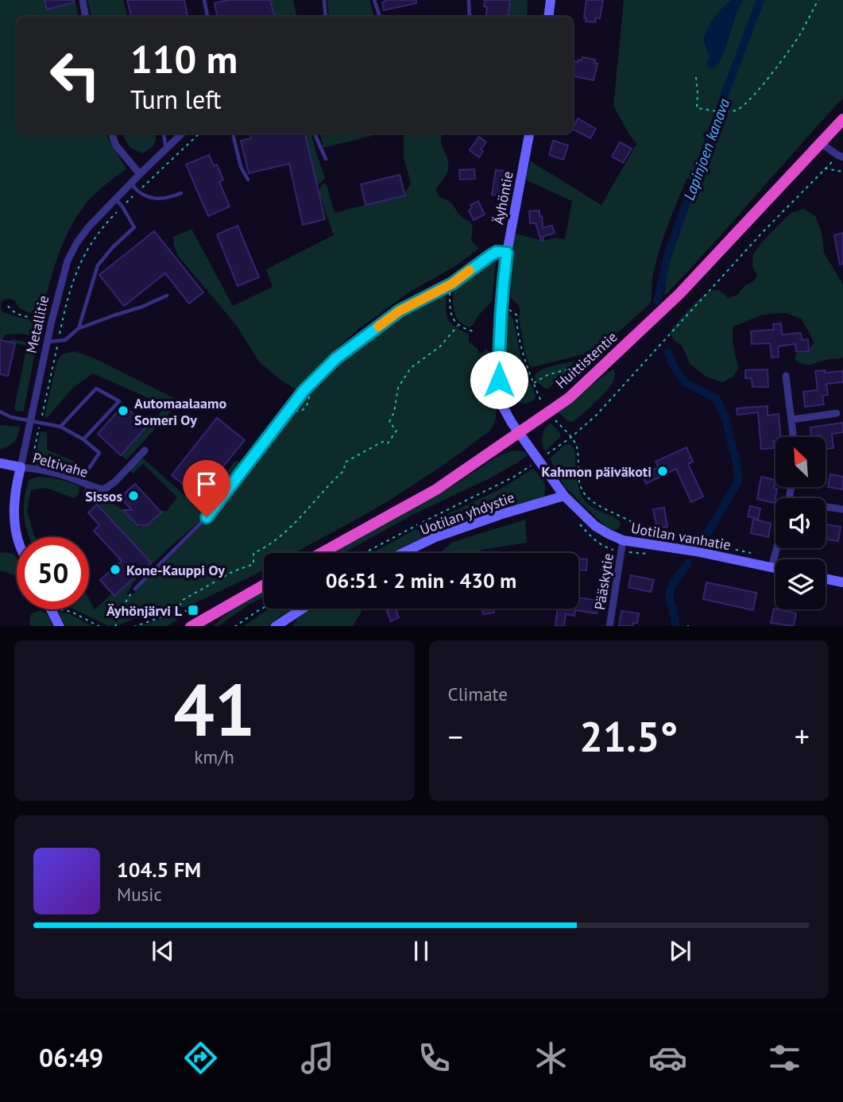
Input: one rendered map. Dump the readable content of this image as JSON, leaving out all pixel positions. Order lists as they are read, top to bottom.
{
  "streets": {
    "highway": ["Huittistentie"],
    "main road": [
      "Äyhöntie",
      "Metallitie",
      "Uotilan yhdystie",
      "Uotilan vanhatie"
    ],
    "street": ["Peltivahe", "Pääskytie"]
  },
  "crossings": [
    ["Äyhöntie", "Huittistentie"],
    ["Äyhöntie", "Uotilan vanhatie"],
    ["Metallitie", "Peltivahe"],
    ["Huittistentie", "Uotilan vanhatie"],
    ["Uotilan yhdystie", "Uotilan vanhatie"],
    ["Uotilan vanhatie", "Pääskytie"]
  ],
  "water": ["Lapinjoen kanava"],
  "places": {
    "other": [
      "Automaalaamo Someri Oy",
      "Kahmon päiväkoti",
      "Sissos",
      "Kone-Kauppi Oy"
    ],
    "transit": ["Äyhönjärvi L"]
  },
  "north": "top left",
  "page": {
    "turn": ["110 m", "Turn left"],
    "limit": "50",
    "trip": "06:51 · 2 min · 430 m",
    "tile": [
      ["41", "km/h"],
      "Climate"
    ],
    "heat": ["−", "21.5°", "+"],
    "song": ["104.5 FM", "Music"],
    "tabs": "06:49"
  }
}
